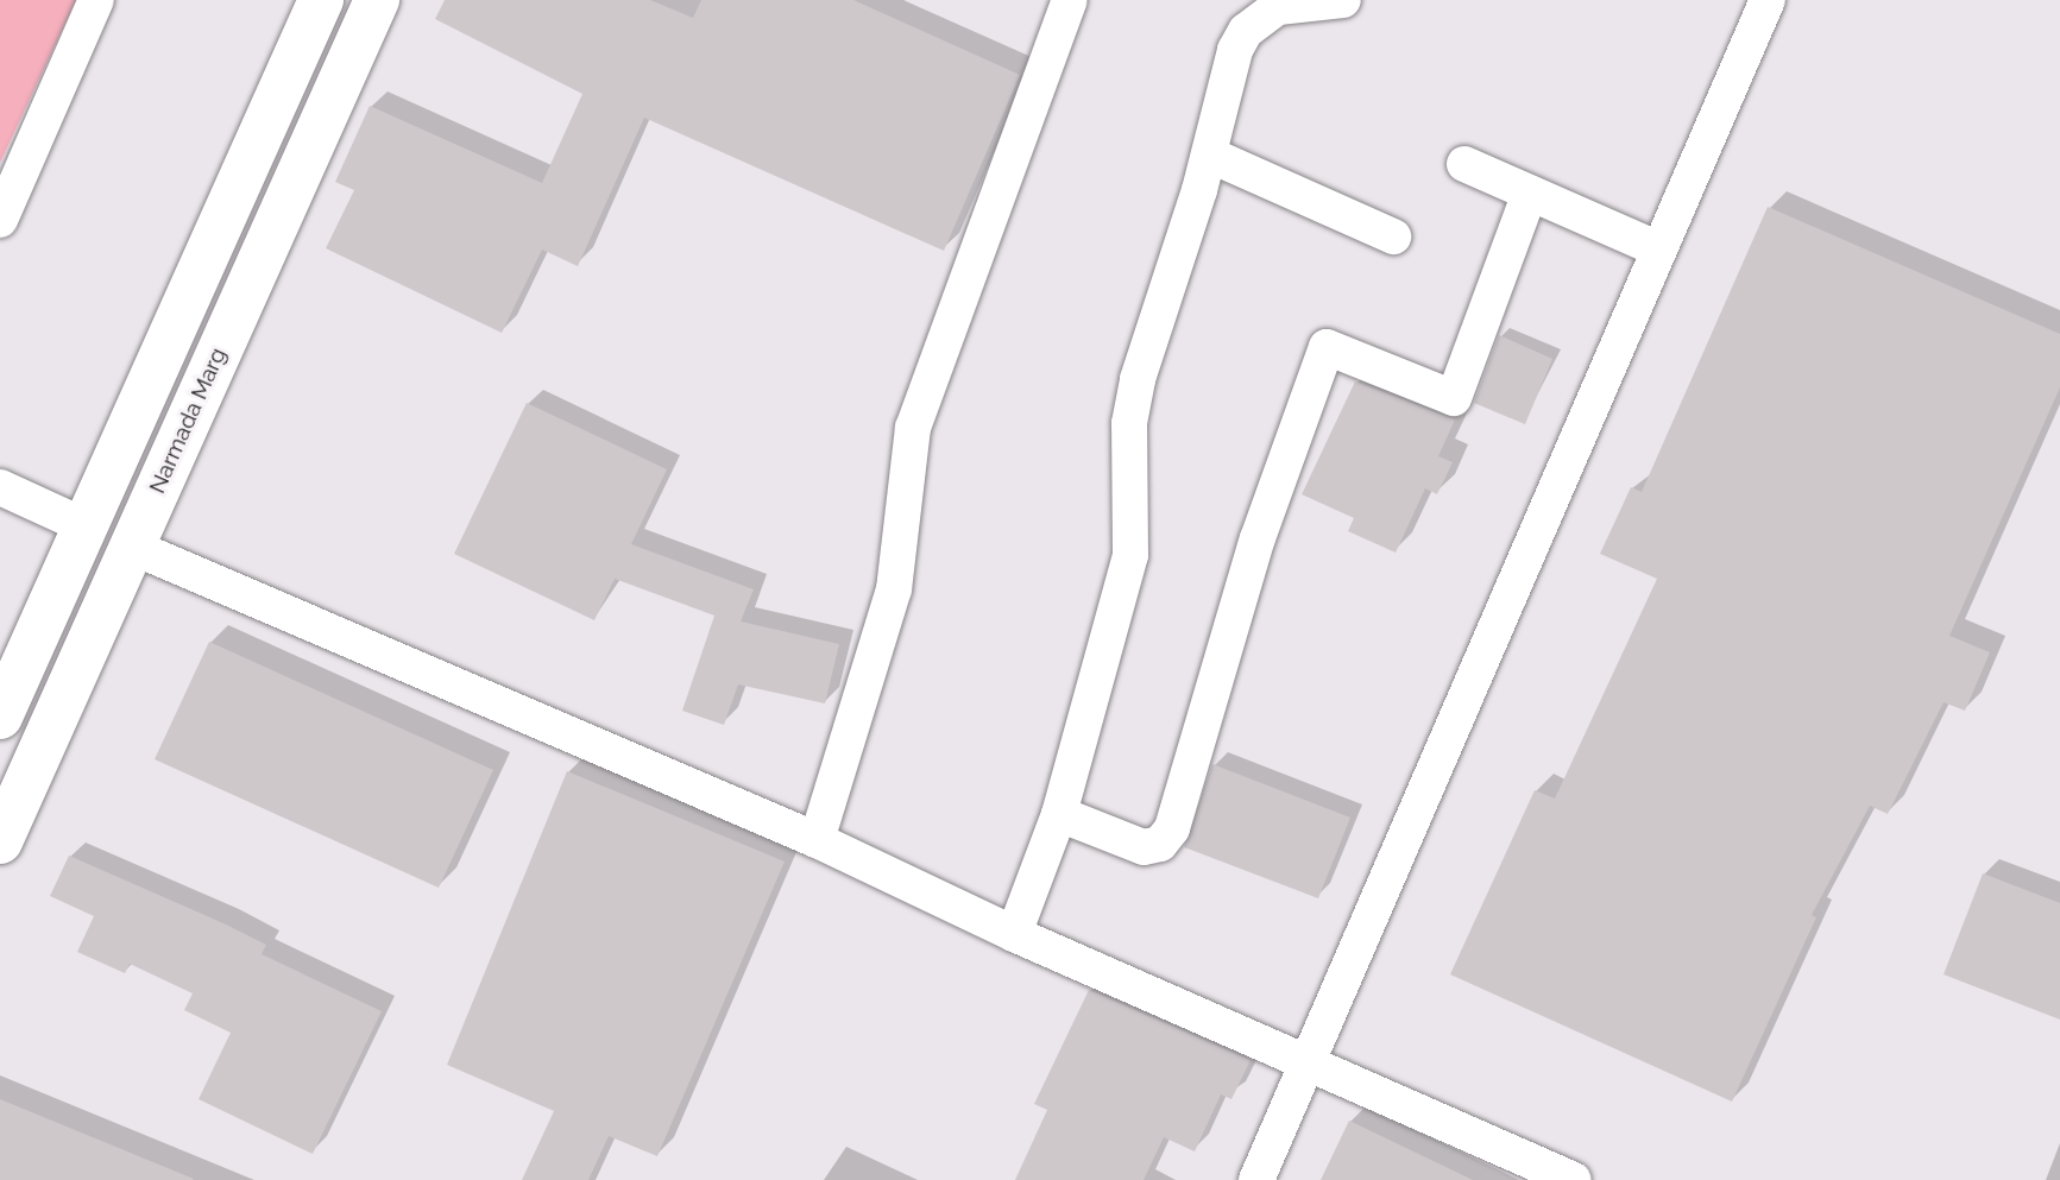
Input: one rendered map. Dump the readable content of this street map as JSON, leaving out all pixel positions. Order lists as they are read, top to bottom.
{
  "streets": {
    "street": ["Narmada Marg"]
  }
}
